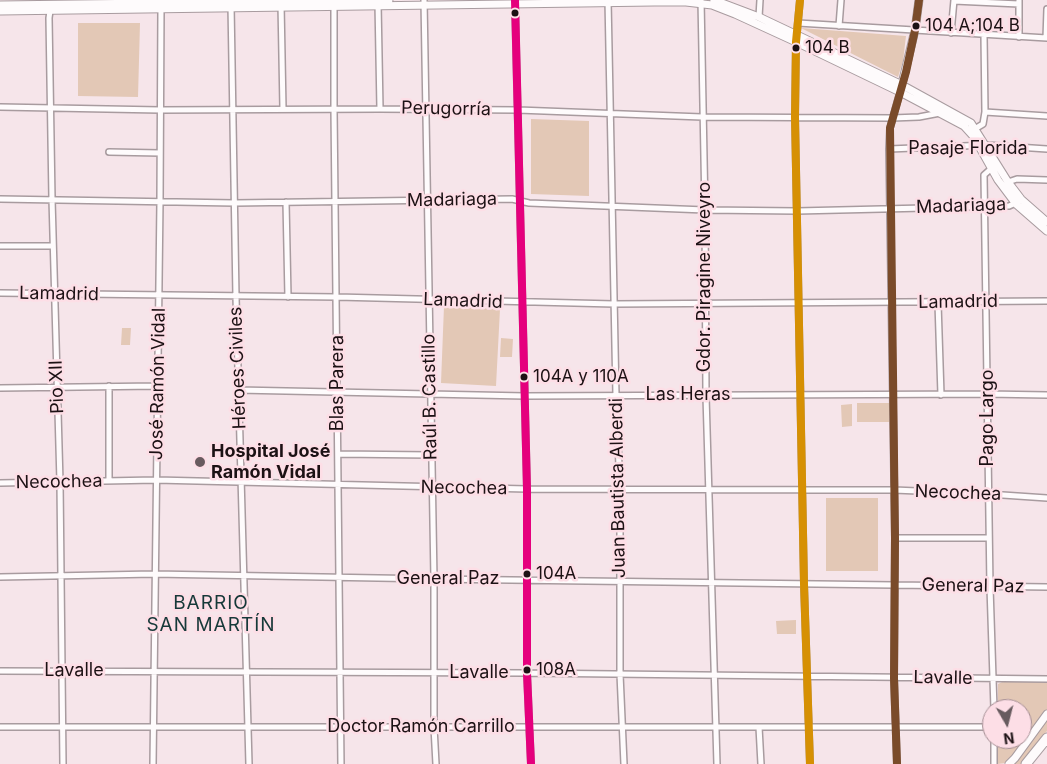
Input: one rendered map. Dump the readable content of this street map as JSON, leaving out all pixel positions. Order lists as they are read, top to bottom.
{
  "streets": {
    "street": [
      "Perugorría",
      "Pasaje Florida",
      "Madariaga",
      "Gdor. Piragine Niveyro",
      "Lamadrid",
      "Héroes Civiles",
      "Blas Parera",
      "José Ramón Vidal",
      "Pio XII",
      "Las Heras",
      "Raúl B. Castillo",
      "Pago Largo",
      "Necochea",
      "Juan Bautista Alberdi",
      "General Paz",
      "Lavalle",
      "Doctor Ramón Carrillo"
    ]
  },
  "crossings": [
    ["Perugorría", "Gdor. Piragine Niveyro"],
    ["Perugorría", "Héroes Civiles"],
    ["Perugorría", "Blas Parera"],
    ["Perugorría", "José Ramón Vidal"],
    ["Perugorría", "Pio XII"],
    ["Perugorría", "Raúl B. Castillo"],
    ["Perugorría", "Juan Bautista Alberdi"],
    ["Madariaga", "Gdor. Piragine Niveyro"],
    ["Madariaga", "Héroes Civiles"],
    ["Madariaga", "Blas Parera"],
    ["Madariaga", "José Ramón Vidal"],
    ["Madariaga", "Pio XII"],
    ["Madariaga", "Raúl B. Castillo"],
    ["Madariaga", "Pago Largo"],
    ["Madariaga", "Juan Bautista Alberdi"],
    ["Gdor. Piragine Niveyro", "Lamadrid"],
    ["Gdor. Piragine Niveyro", "Las Heras"],
    ["Gdor. Piragine Niveyro", "Necochea"],
    ["Gdor. Piragine Niveyro", "General Paz"],
    ["Gdor. Piragine Niveyro", "Lavalle"],
    ["Gdor. Piragine Niveyro", "Doctor Ramón Carrillo"],
    ["Lamadrid", "Héroes Civiles"],
    ["Lamadrid", "Blas Parera"],
    ["Lamadrid", "José Ramón Vidal"],
    ["Lamadrid", "Pio XII"],
    ["Lamadrid", "Raúl B. Castillo"],
    ["Lamadrid", "Pago Largo"],
    ["Lamadrid", "Juan Bautista Alberdi"],
    ["Héroes Civiles", "Las Heras"],
    ["Héroes Civiles", "Necochea"],
    ["Héroes Civiles", "General Paz"],
    ["Héroes Civiles", "Lavalle"],
    ["Héroes Civiles", "Doctor Ramón Carrillo"],
    ["Blas Parera", "Las Heras"],
    ["Blas Parera", "Necochea"],
    ["Blas Parera", "General Paz"],
    ["Blas Parera", "Lavalle"],
    ["Blas Parera", "Doctor Ramón Carrillo"],
    ["José Ramón Vidal", "Necochea"],
    ["José Ramón Vidal", "General Paz"],
    ["José Ramón Vidal", "Lavalle"],
    ["José Ramón Vidal", "Doctor Ramón Carrillo"],
    ["Pio XII", "Necochea"],
    ["Pio XII", "General Paz"],
    ["Pio XII", "Lavalle"],
    ["Pio XII", "Doctor Ramón Carrillo"],
    ["Las Heras", "Raúl B. Castillo"],
    ["Las Heras", "Pago Largo"],
    ["Las Heras", "Juan Bautista Alberdi"],
    ["Raúl B. Castillo", "Necochea"],
    ["Raúl B. Castillo", "General Paz"],
    ["Raúl B. Castillo", "Lavalle"],
    ["Raúl B. Castillo", "Doctor Ramón Carrillo"],
    ["Pago Largo", "Necochea"],
    ["Pago Largo", "General Paz"],
    ["Pago Largo", "Lavalle"],
    ["Necochea", "Juan Bautista Alberdi"],
    ["Juan Bautista Alberdi", "General Paz"],
    ["Juan Bautista Alberdi", "Lavalle"],
    ["Juan Bautista Alberdi", "Doctor Ramón Carrillo"]
  ],
  "districts": ["BARRIO SAN MARTÍN"],
  "places": [
    "104 A;104 B",
    "104 B",
    "104A y 110A",
    "Hospital José Ramón Vidal",
    "104A",
    "108A"
  ],
  "north": "bottom"
}
